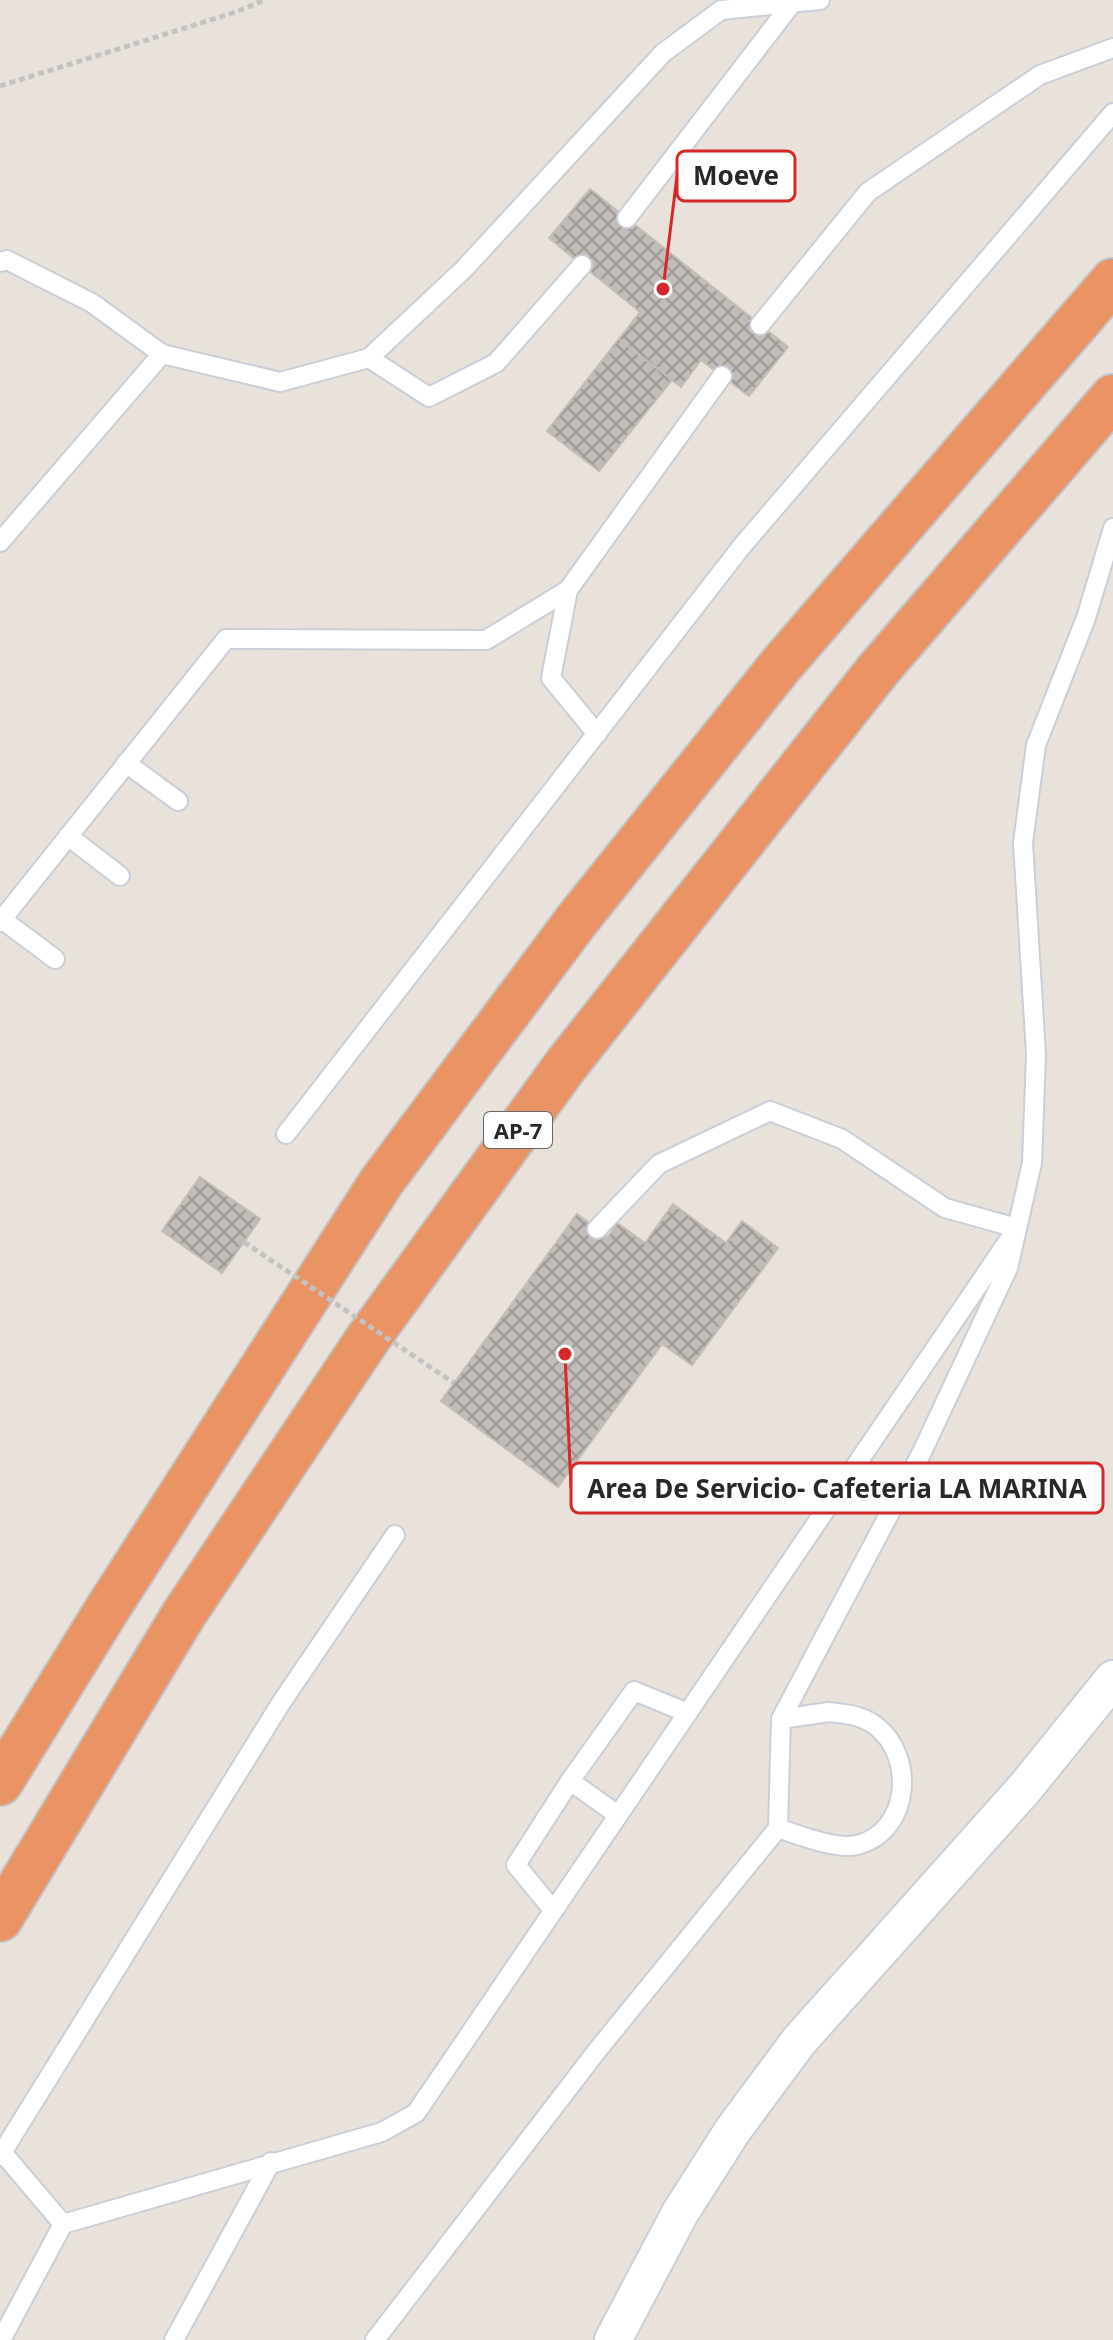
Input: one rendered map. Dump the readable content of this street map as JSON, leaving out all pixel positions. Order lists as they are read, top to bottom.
{
  "streets": {
    "highway": ["AP-7"]
  },
  "places": ["Moeve", "Area De Servicio- Cafeteria LA MARINA"]
}
